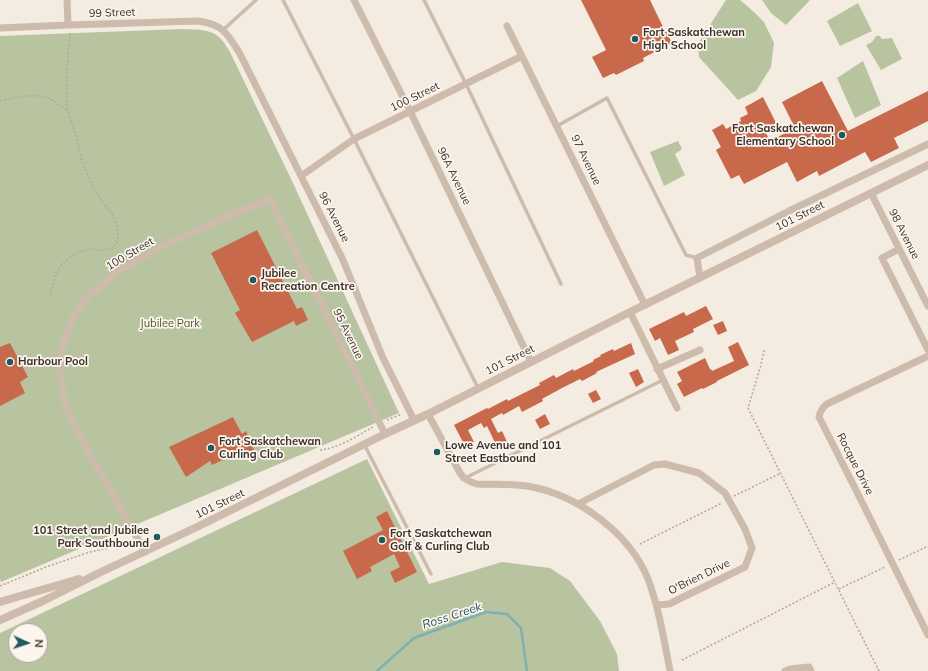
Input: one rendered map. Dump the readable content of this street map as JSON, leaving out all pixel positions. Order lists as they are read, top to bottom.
{
  "streets": {
    "street": [
      "99 Street",
      "100 Street",
      "97 Avenue",
      "96A Avenue",
      "101 Street",
      "96 Avenue",
      "98 Avenue",
      "95 Avenue",
      "Rocque Drive",
      "O'Brien Drive"
    ]
  },
  "crossings": [
    ["99 Street", "96 Avenue"],
    ["100 Street", "97 Avenue"],
    ["100 Street", "96A Avenue"],
    ["100 Street", "101 Street"],
    ["100 Street", "96 Avenue"],
    ["100 Street", "95 Avenue"],
    ["97 Avenue", "101 Street"],
    ["96A Avenue", "101 Street"],
    ["101 Street", "96 Avenue"],
    ["101 Street", "98 Avenue"],
    ["101 Street", "95 Avenue"]
  ],
  "water": ["Ross Creek"],
  "parks": ["Jubilee Park"],
  "places": [
    "Fort Saskatchewan High School",
    "Fort Saskatchewan Elementary School",
    "Jubilee Recreation Centre",
    "Harbour Pool",
    "Fort Saskatchewan Curling Club",
    "Lowe Avenue and 101 Street Eastbound",
    "101 Street and Jubilee Park Southbound",
    "Fort Saskatchewan Golf & Curling Club"
  ],
  "north": "right"
}
